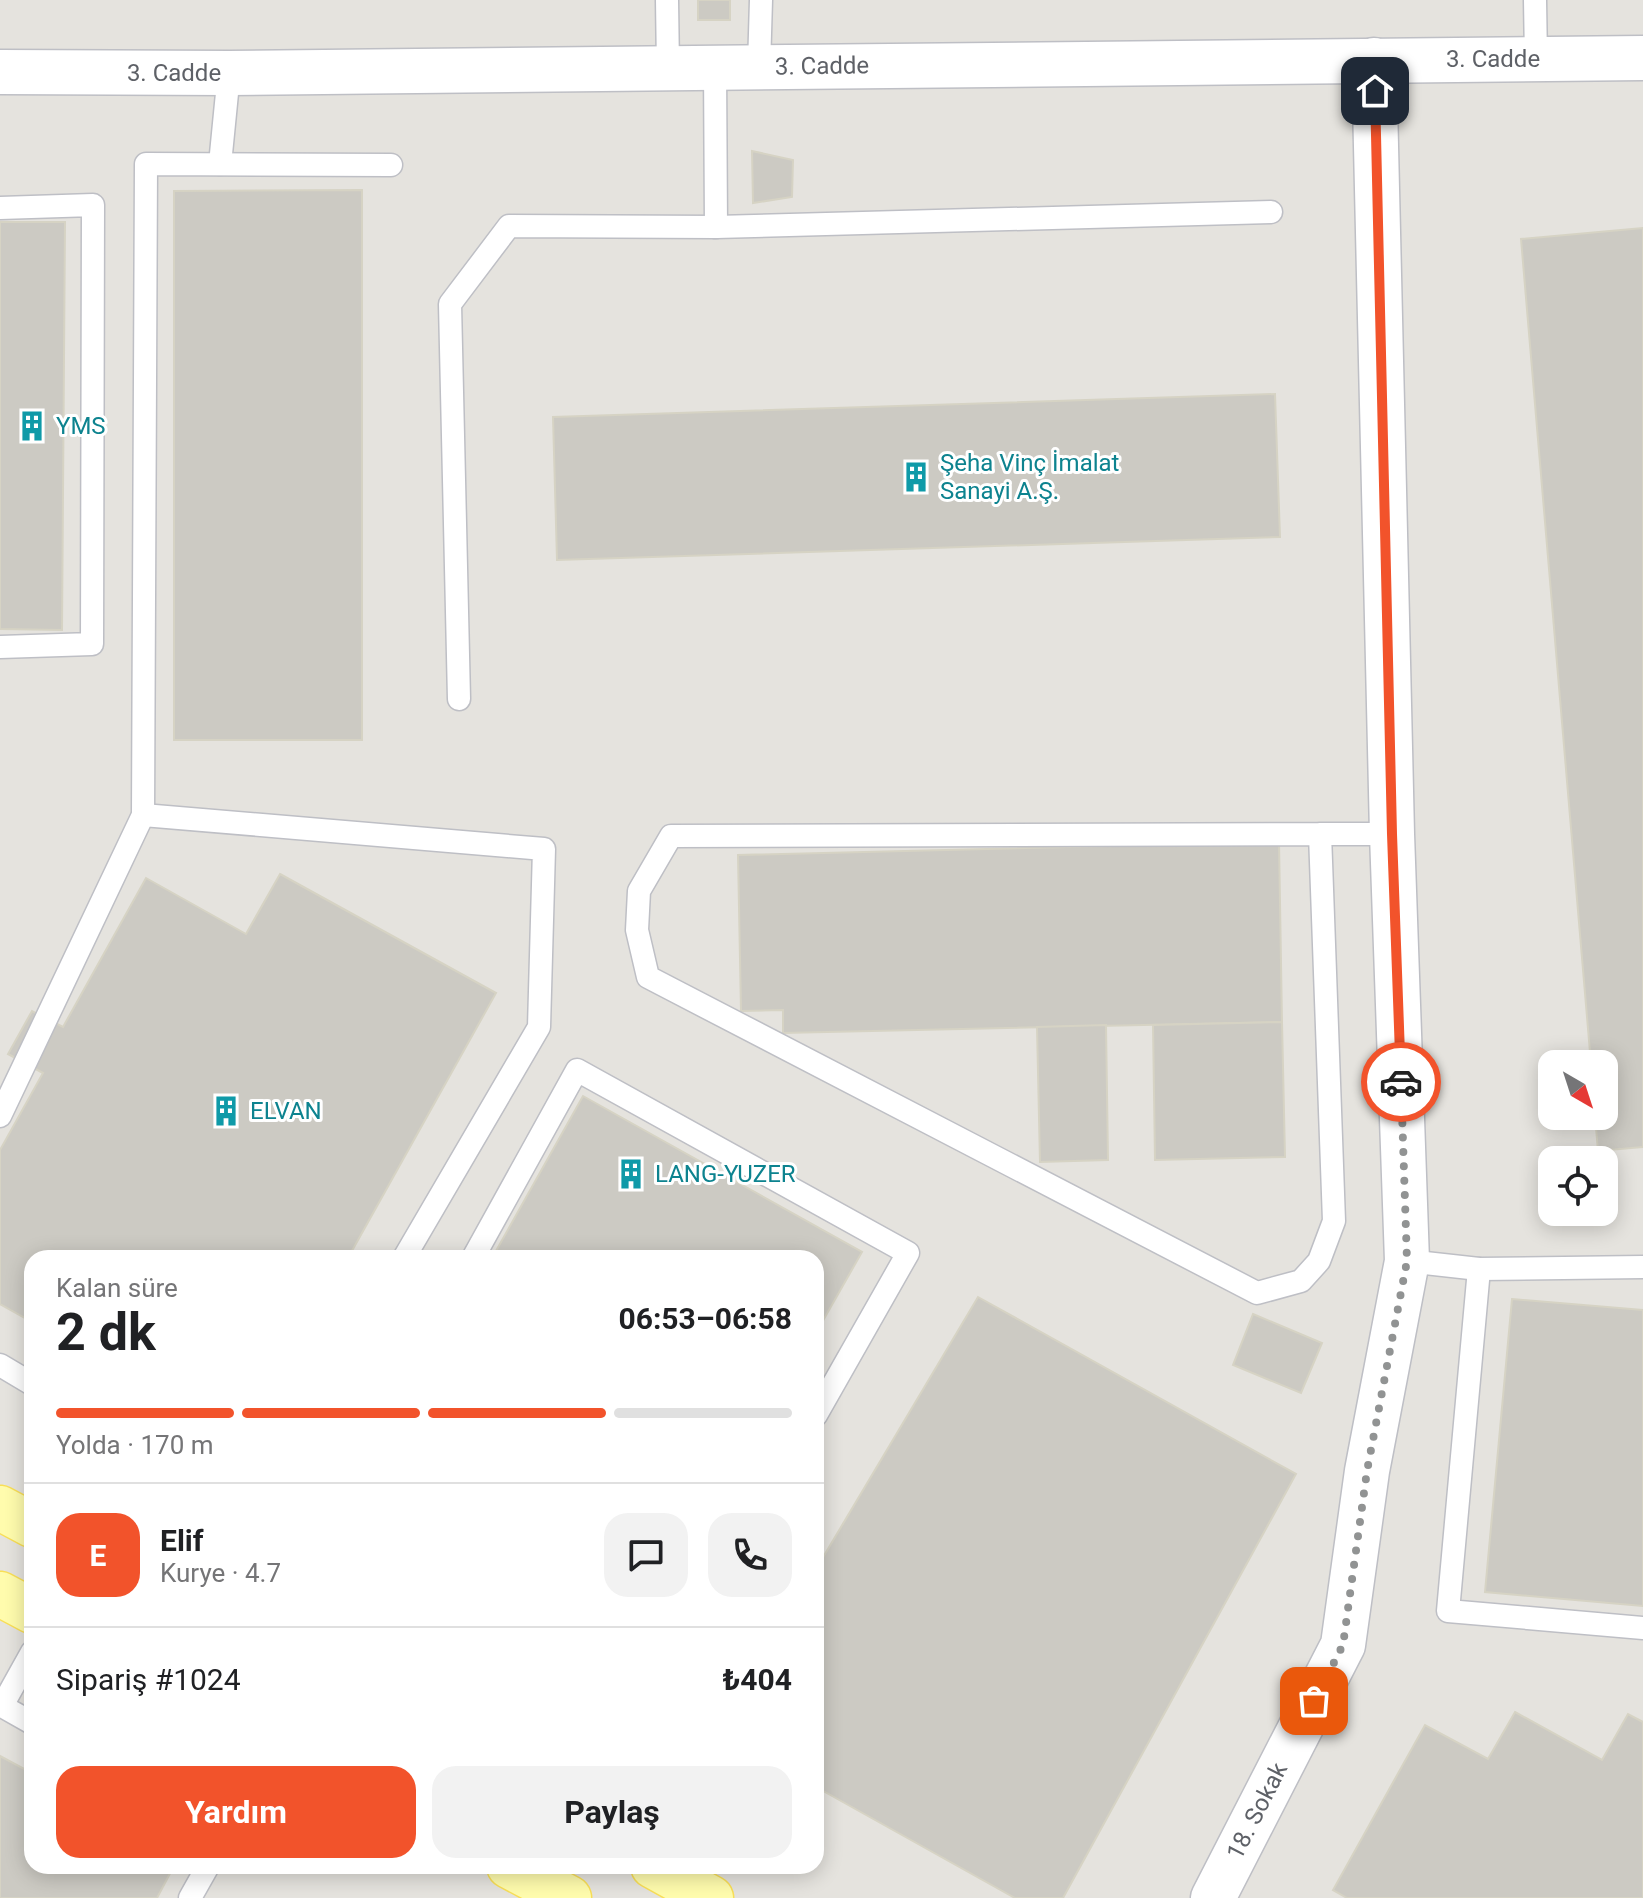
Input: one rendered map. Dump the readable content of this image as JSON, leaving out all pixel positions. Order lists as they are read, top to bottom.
{
  "streets": {
    "street": ["3. Cadde", "18. Sokak"]
  },
  "crossings": [
    ["3. Cadde", "18. Sokak"]
  ],
  "places": {
    "building": [
      "YMS",
      "Şeha Vinç İmalat Sanayi A.Ş.",
      "ELVAN",
      "LANG-YUZER"
    ]
  },
  "north": "bottom right",
  "page": {
    "heading": ["2 dk", "Kalan süre", "06:53–06:58"],
    "panel": [
      "Elif",
      "Kurye · 4.7",
      "Sipariş #1024",
      "₺404"
    ],
    "bar": "Yolda · 170 m",
    "round": "E",
    "buttons": ["Yardım", "Paylaş"]
  }
}
